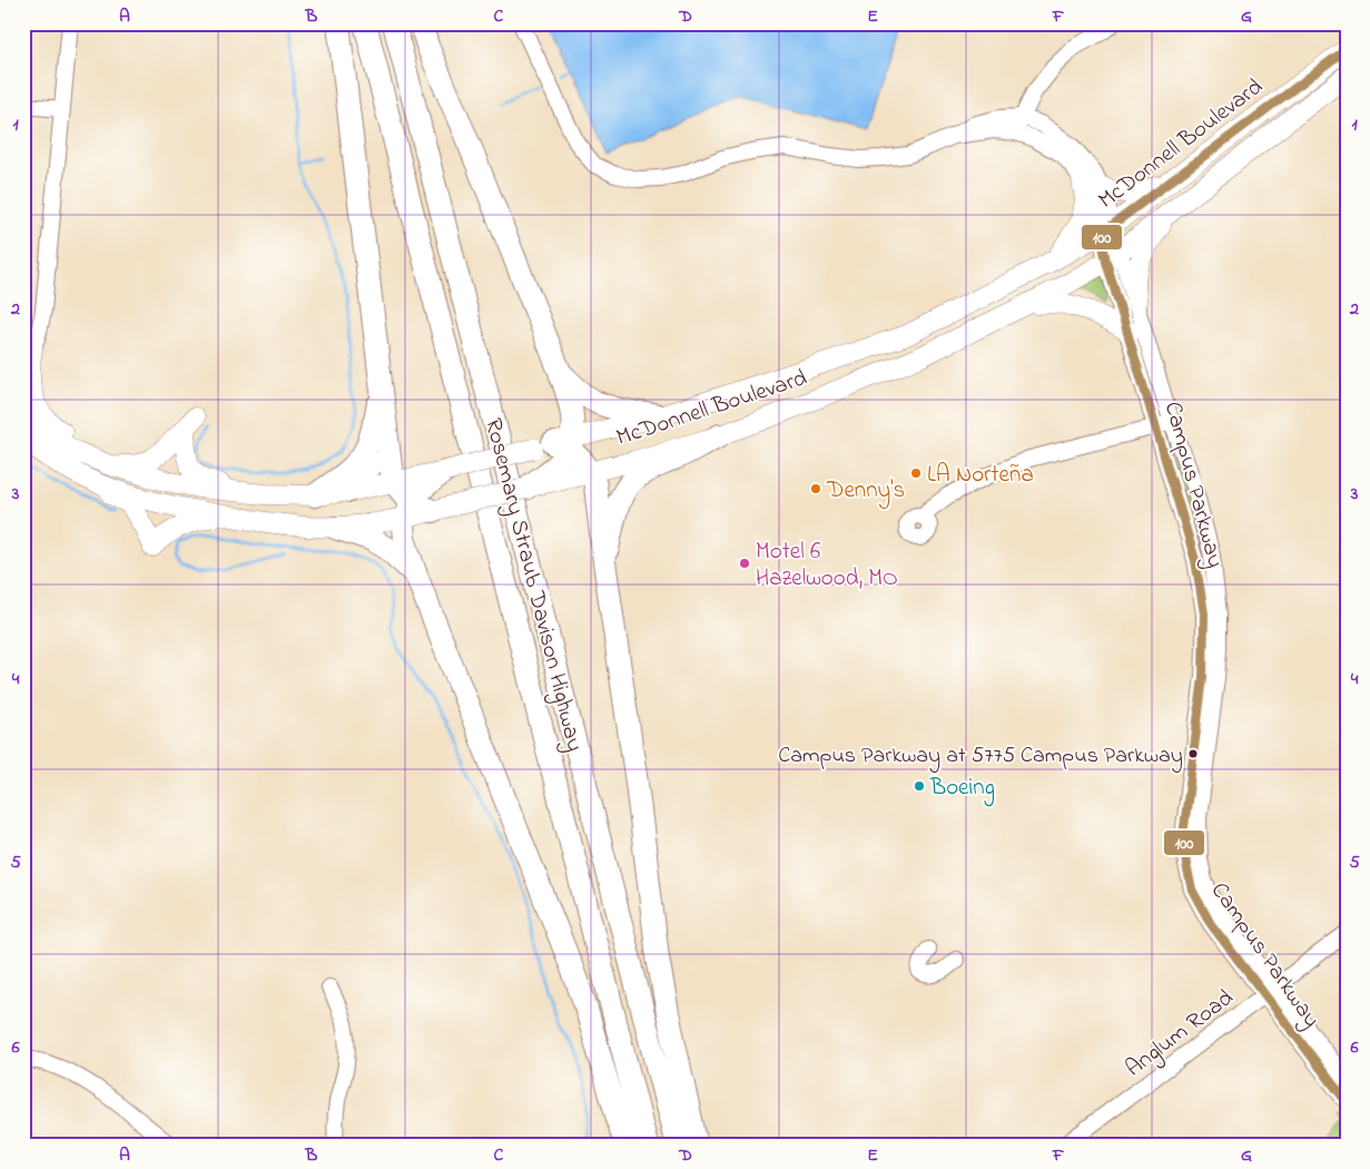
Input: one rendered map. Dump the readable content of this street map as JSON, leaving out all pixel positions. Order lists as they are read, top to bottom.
{
  "streets": {
    "highway": ["Rosemary Straub Davison Highway"],
    "main road": ["McDonnell Boulevard"],
    "street": ["Campus Parkway", "Anglum Road"]
  },
  "crossings": [
    ["McDonnell Boulevard", "Campus Parkway"],
    ["Campus Parkway", "Anglum Road"]
  ],
  "places": [
    "LA Norteña",
    "Denny's",
    "Motel 6 Hazelwood, MO",
    "Campus Parkway at 5775 Campus Parkway",
    "Boeing"
  ],
  "lines": ["transit line 100"],
  "grid": {
    "columns": [
      "A",
      "B",
      "C",
      "D",
      "E",
      "F",
      "G"
    ],
    "rows": [
      "1",
      "2",
      "3",
      "4",
      "5",
      "6"
    ]
  }
}
